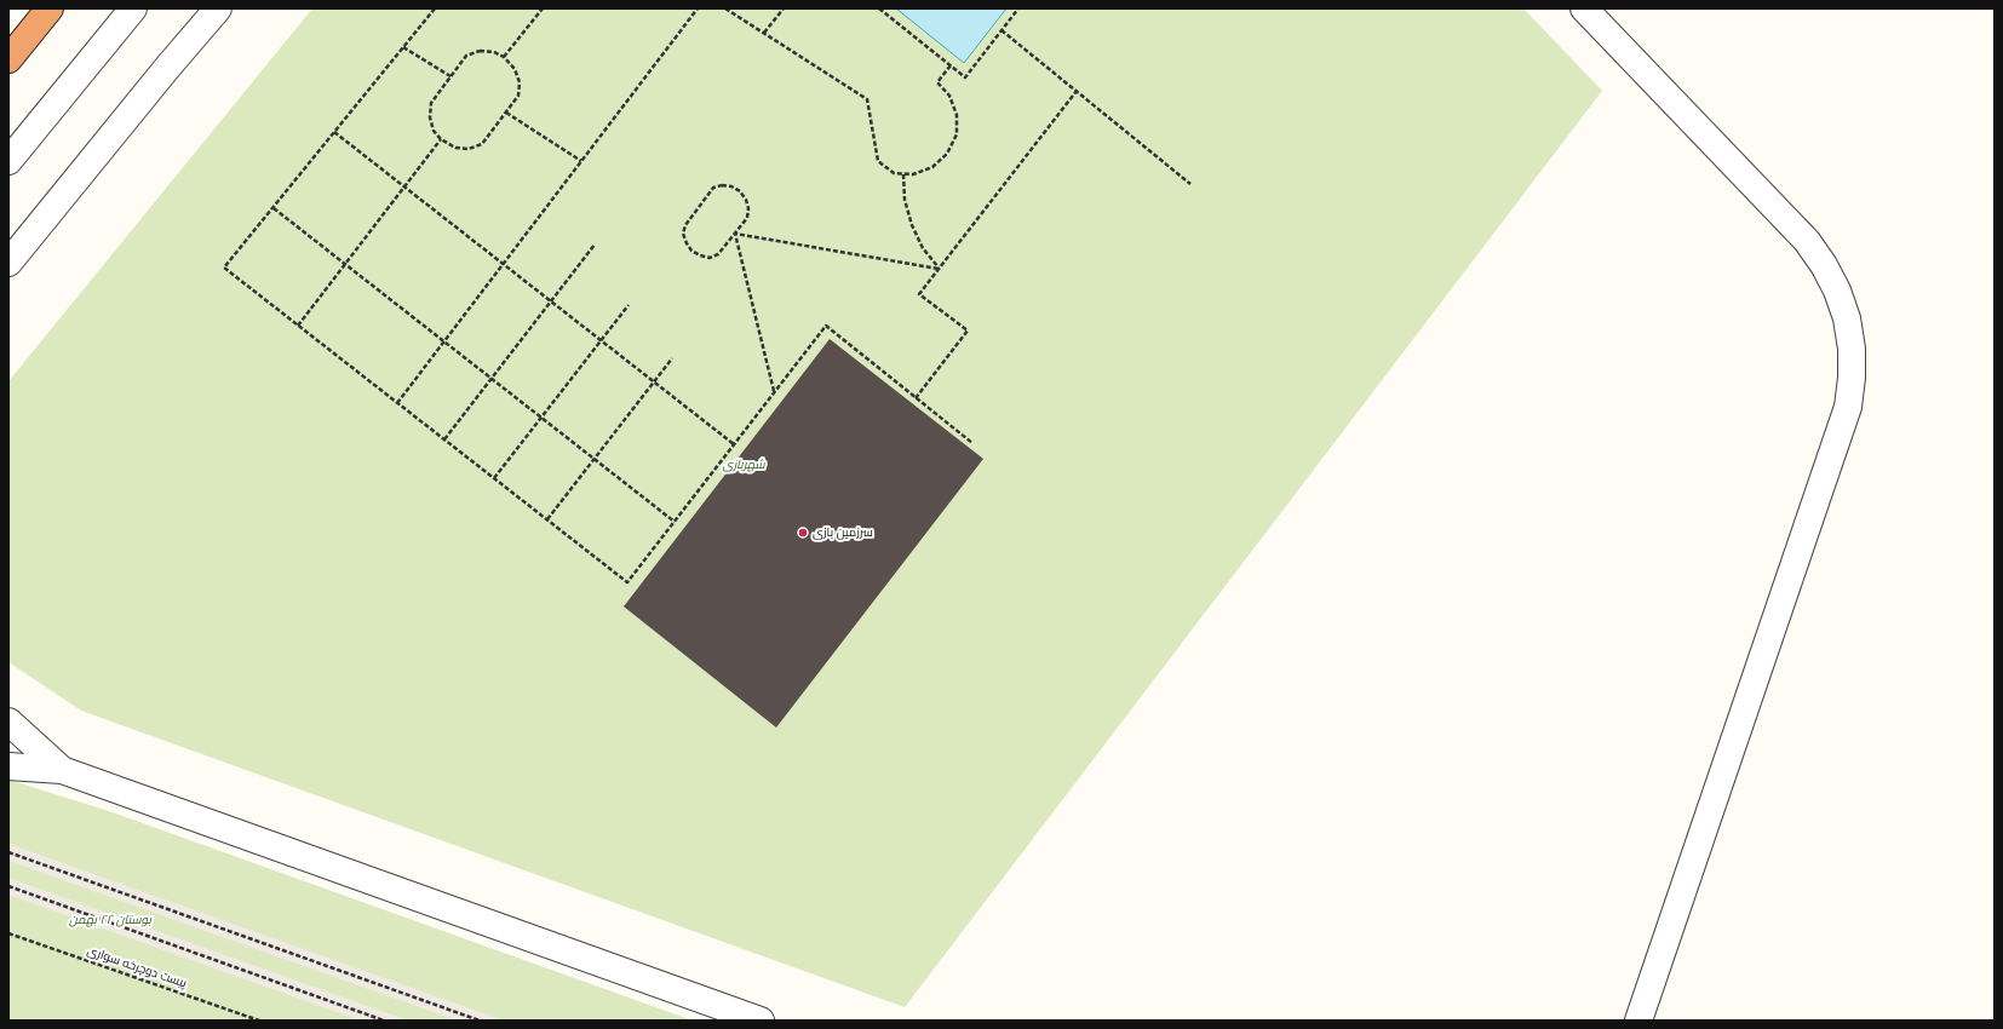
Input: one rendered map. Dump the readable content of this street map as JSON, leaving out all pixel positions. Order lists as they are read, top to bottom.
{
  "streets": {
    "path": ["پیست دوچرخه سواری"]
  },
  "parks": ["شهربازی", "بوستان ۲۲ بهمن"],
  "places": ["سرزمین بازی"]
}
